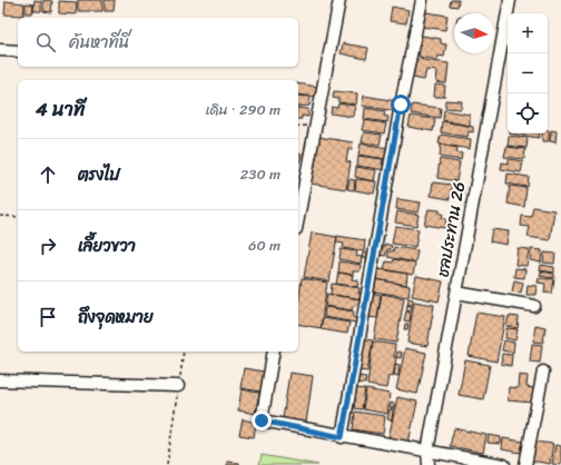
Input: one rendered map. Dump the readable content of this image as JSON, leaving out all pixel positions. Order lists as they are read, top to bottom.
{
  "streets": {
    "street": ["ชลประทาน 26"]
  },
  "north": "right",
  "page": {
    "map_buttons": ["+", "−"],
    "search": "ค้นหาที่นี่",
    "heading": ["4 นาที", "เดิน · 290 m"],
    "list": [
      ["ตรงไป", "230 m"],
      ["เลี้ยวขวา", "60 m"],
      "ถึงจุดหมาย"
    ]
  }
}
